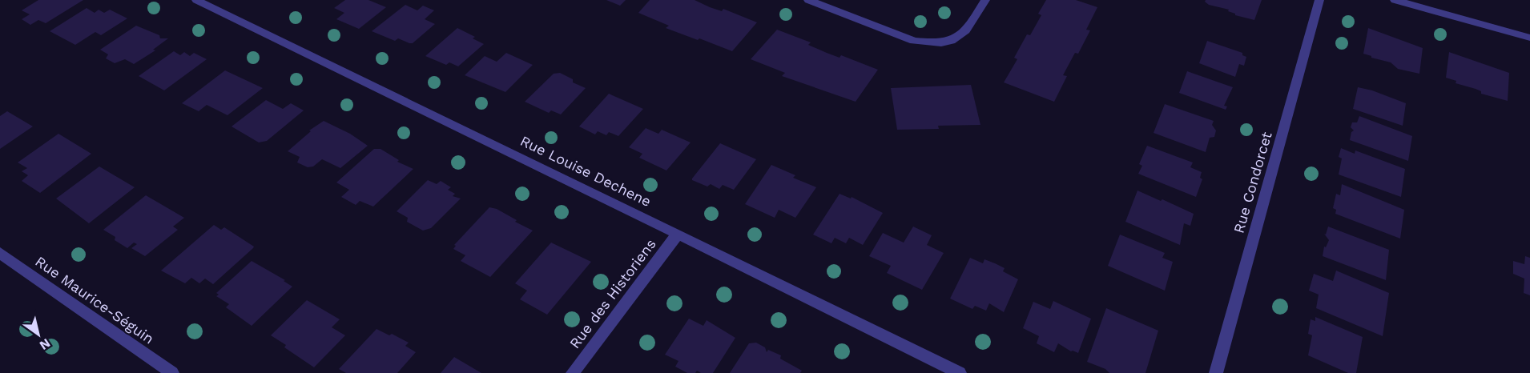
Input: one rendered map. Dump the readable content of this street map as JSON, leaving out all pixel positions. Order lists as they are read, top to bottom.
{
  "streets": {
    "street": [
      "Rue Louise Dechene",
      "Rue Condorcet",
      "Rue des Historiens",
      "Rue Maurice-Séguin"
    ]
  },
  "crossings": [
    ["Rue Louise Dechene", "Rue des Historiens"]
  ],
  "north": "bottom right"
}
